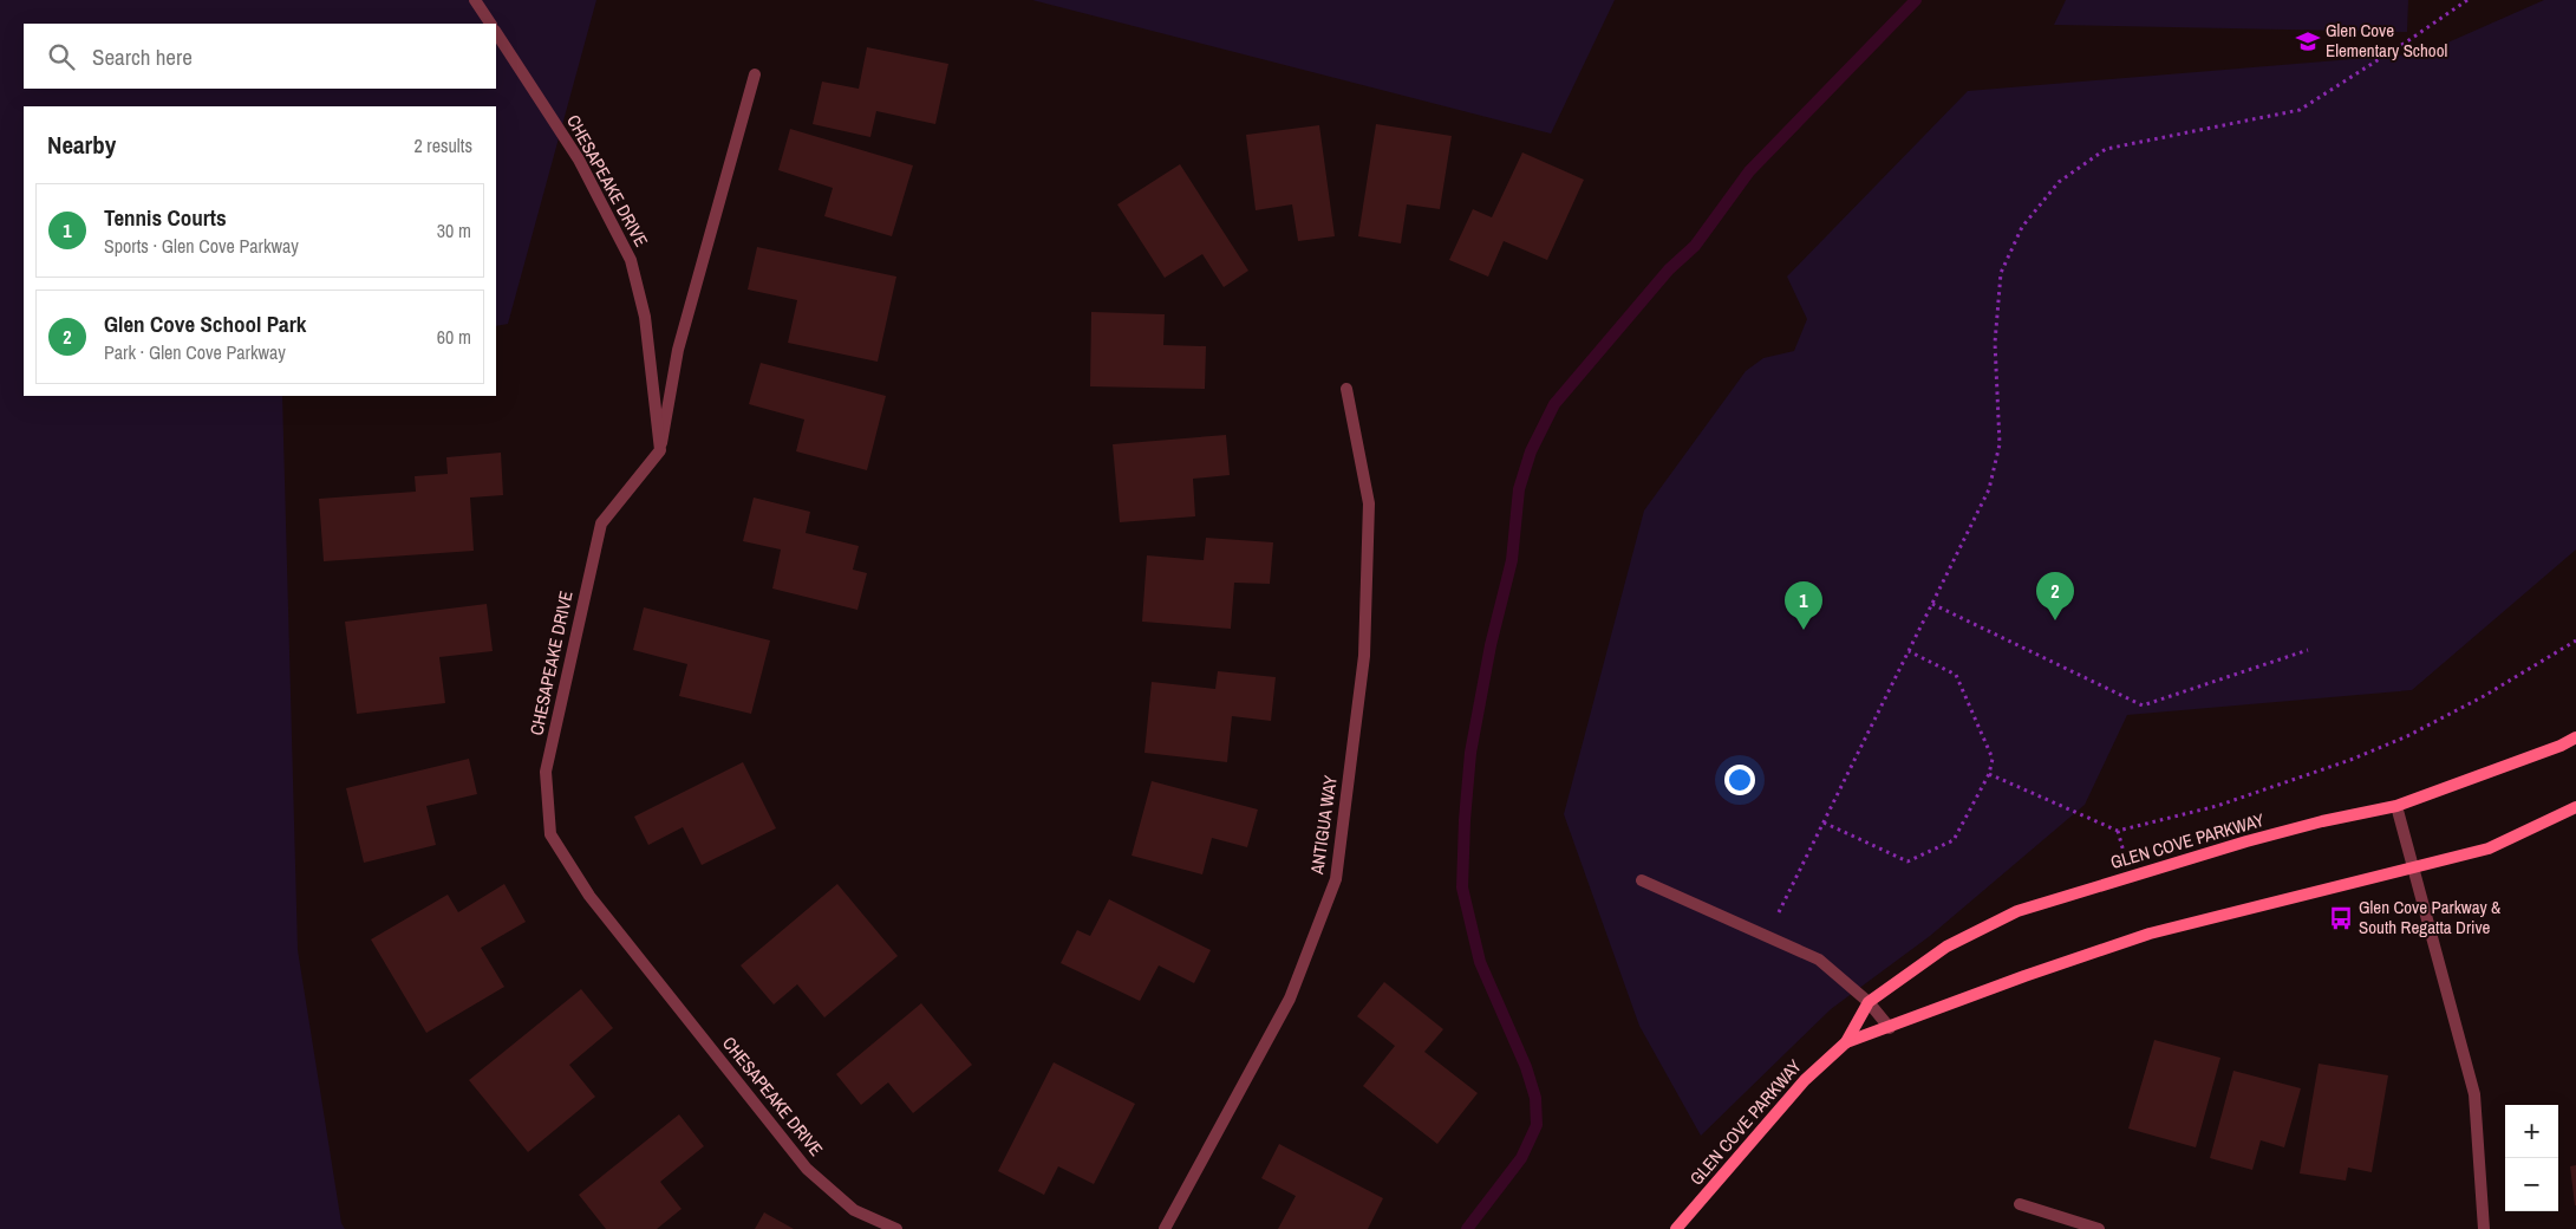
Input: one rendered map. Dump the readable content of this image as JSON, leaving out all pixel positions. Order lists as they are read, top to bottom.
{
  "streets": {
    "main road": ["GLEN COVE PARKWAY"],
    "street": ["CHESAPEAKE DRIVE", "ANTIGUA WAY"]
  },
  "places": {
    "school or university": ["Glen Cove Elementary School"],
    "bus stop": ["Glen Cove Parkway & South Regatta Drive"]
  },
  "page": {
    "search": "Search here",
    "heading": ["Nearby", "2 results"],
    "list": [
      {
        "mark": "1",
        "name": "Tennis Courts",
        "note": "Sports · Glen Cove Parkway",
        "value": "30 m"
      },
      {
        "mark": "2",
        "name": "Glen Cove School Park",
        "note": "Park · Glen Cove Parkway",
        "value": "60 m"
      }
    ],
    "pins": ["2", "1"],
    "map_buttons": ["+", "−"]
  }
}
